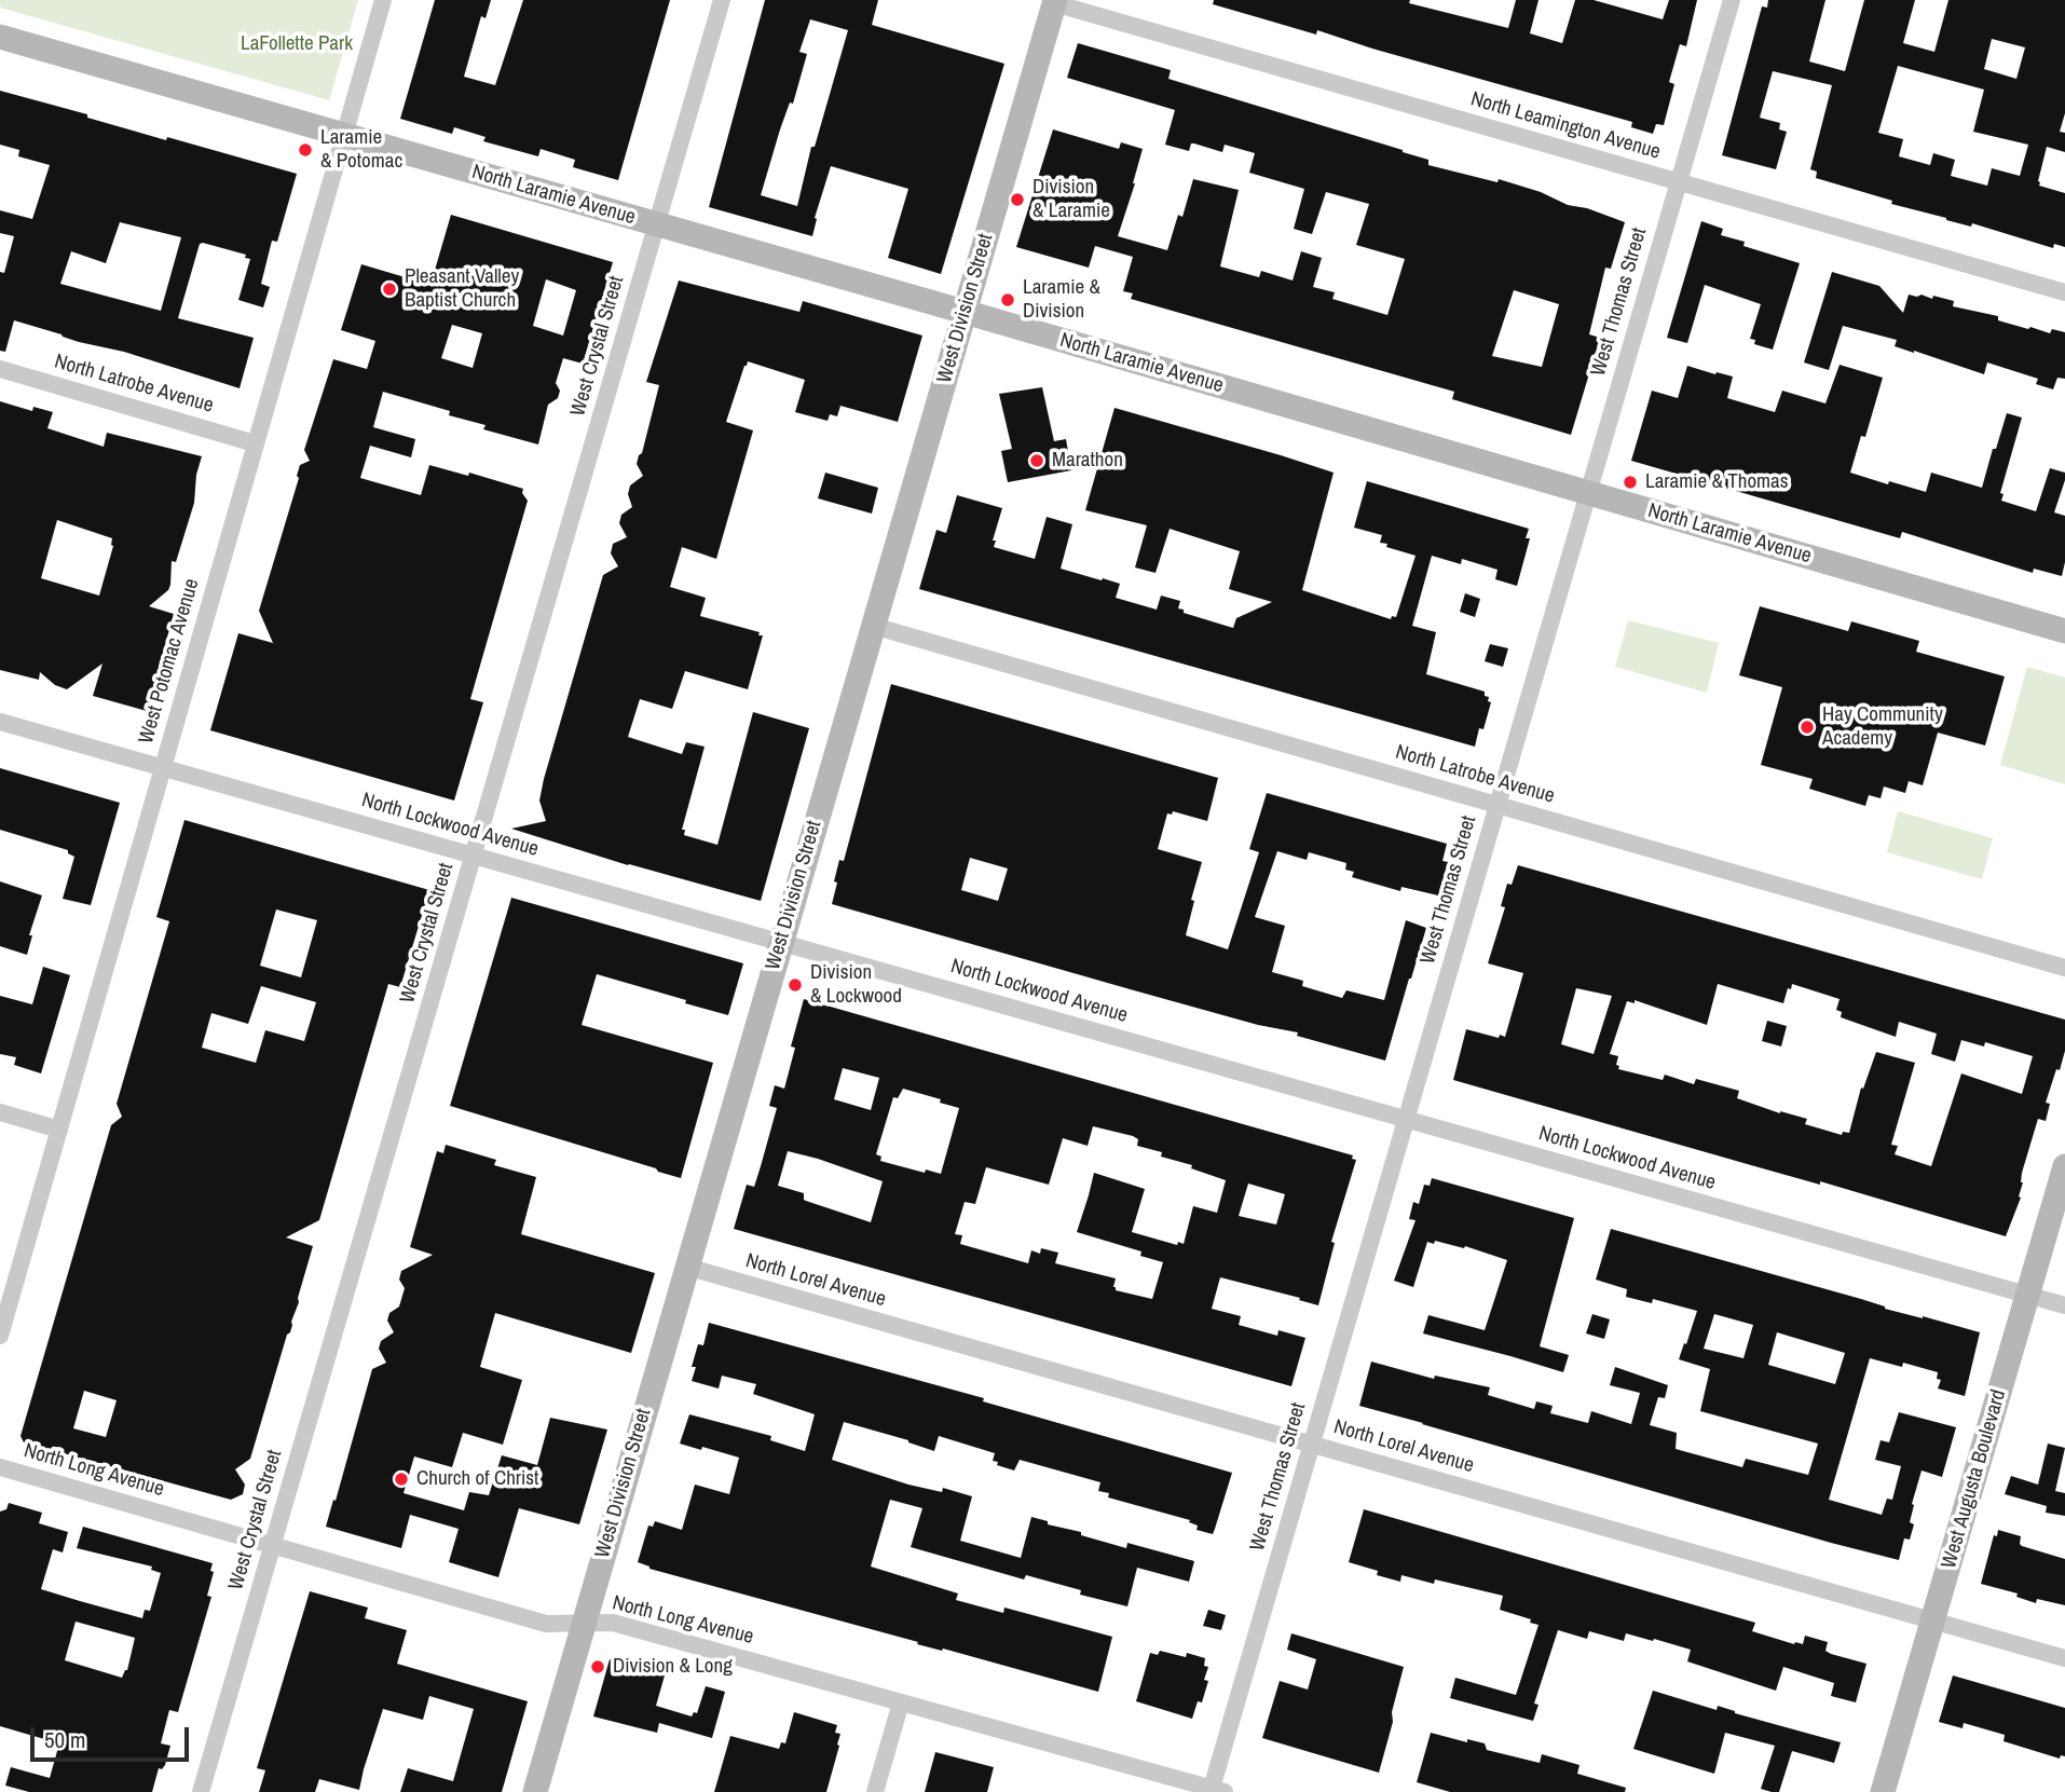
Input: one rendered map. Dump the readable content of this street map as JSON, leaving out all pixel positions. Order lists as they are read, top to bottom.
{
  "streets": {
    "street": [
      "North Leamington Avenue",
      "North Laramie Avenue",
      "West Thomas Street",
      "West Division Street",
      "West Crystal Street",
      "North Latrobe Avenue",
      "West Potomac Avenue",
      "North Lockwood Avenue",
      "North Lorel Avenue",
      "North Long Avenue",
      "West Augusta Boulevard"
    ]
  },
  "crossings": [
    ["North Leamington Avenue", "West Thomas Street"],
    ["North Leamington Avenue", "West Division Street"],
    ["North Laramie Avenue", "West Thomas Street"],
    ["North Laramie Avenue", "West Division Street"],
    ["North Laramie Avenue", "West Crystal Street"],
    ["North Laramie Avenue", "West Potomac Avenue"],
    ["West Thomas Street", "North Latrobe Avenue"],
    ["West Thomas Street", "North Lockwood Avenue"],
    ["West Thomas Street", "North Lorel Avenue"],
    ["West Thomas Street", "North Long Avenue"],
    ["West Division Street", "North Latrobe Avenue"],
    ["West Division Street", "North Lockwood Avenue"],
    ["West Division Street", "North Lorel Avenue"],
    ["West Division Street", "North Long Avenue"],
    ["West Crystal Street", "North Lockwood Avenue"],
    ["West Crystal Street", "North Long Avenue"],
    ["North Latrobe Avenue", "West Potomac Avenue"],
    ["West Potomac Avenue", "North Lockwood Avenue"],
    ["North Lockwood Avenue", "West Augusta Boulevard"],
    ["North Lorel Avenue", "West Augusta Boulevard"]
  ],
  "parks": ["LaFollette Park"],
  "places": [
    "Laramie & Potomac",
    "Division & Laramie",
    "Pleasant Valley Baptist Church",
    "Laramie & Division",
    "Marathon",
    "Laramie & Thomas",
    "Hay Community Academy",
    "Division & Lockwood",
    "Church of Christ",
    "Division & Long"
  ],
  "scale_bar": "50 m"
}
